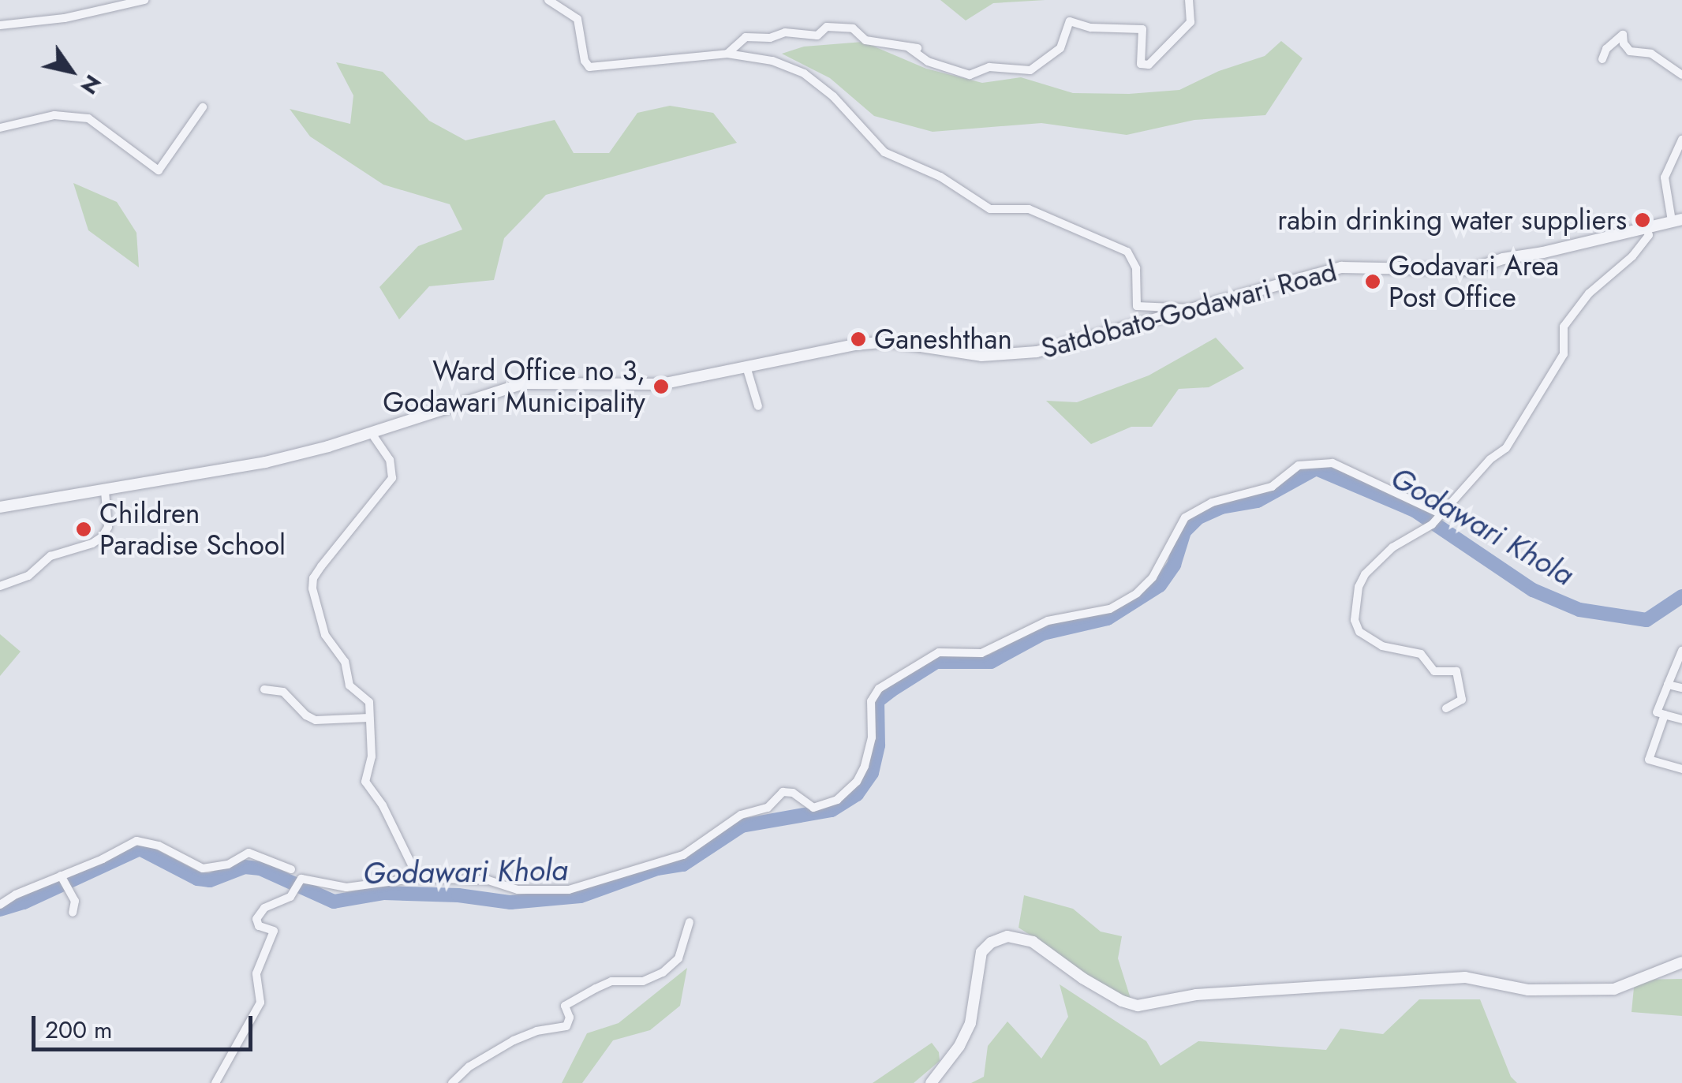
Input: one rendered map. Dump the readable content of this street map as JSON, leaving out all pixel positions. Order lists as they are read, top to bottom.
{
  "streets": {
    "street": ["Satdobato-Godawari Road"]
  },
  "water": ["Godawari Khola"],
  "places": [
    "rabin drinking water suppliers",
    "Godavari Area Post Office",
    "Ganeshthan",
    "Ward Office no 3, Godawari Municipality",
    "Children Paradise School"
  ],
  "scale_bar": "200 m",
  "north": "bottom right"
}
